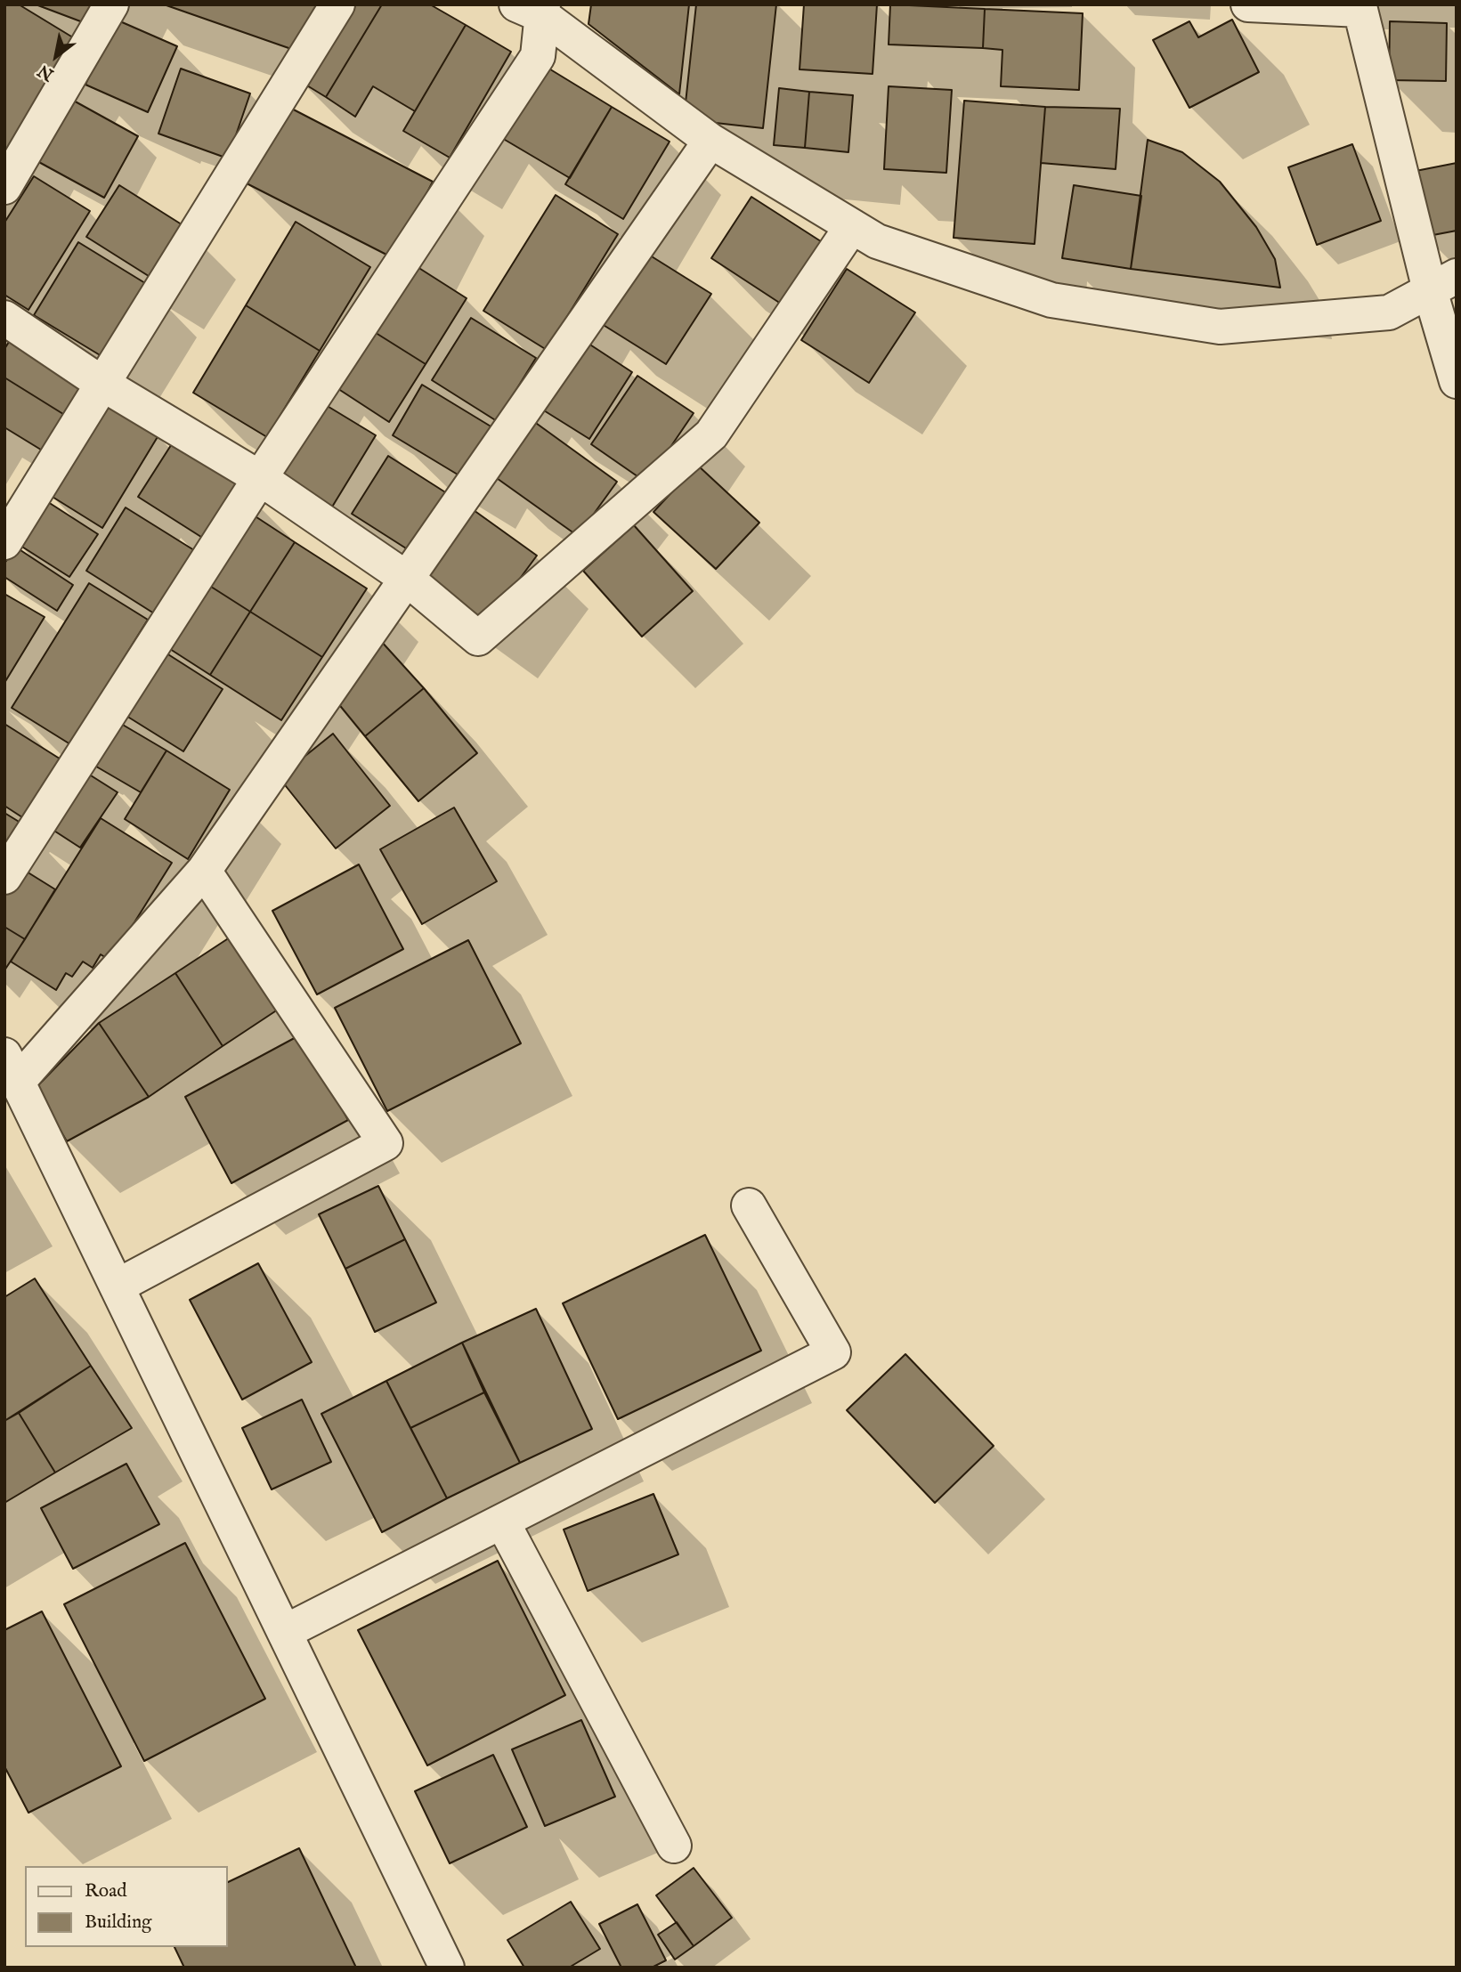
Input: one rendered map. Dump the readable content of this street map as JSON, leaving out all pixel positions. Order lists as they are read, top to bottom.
{
  "legend": ["Road", "Building"],
  "north": "bottom left"
}
